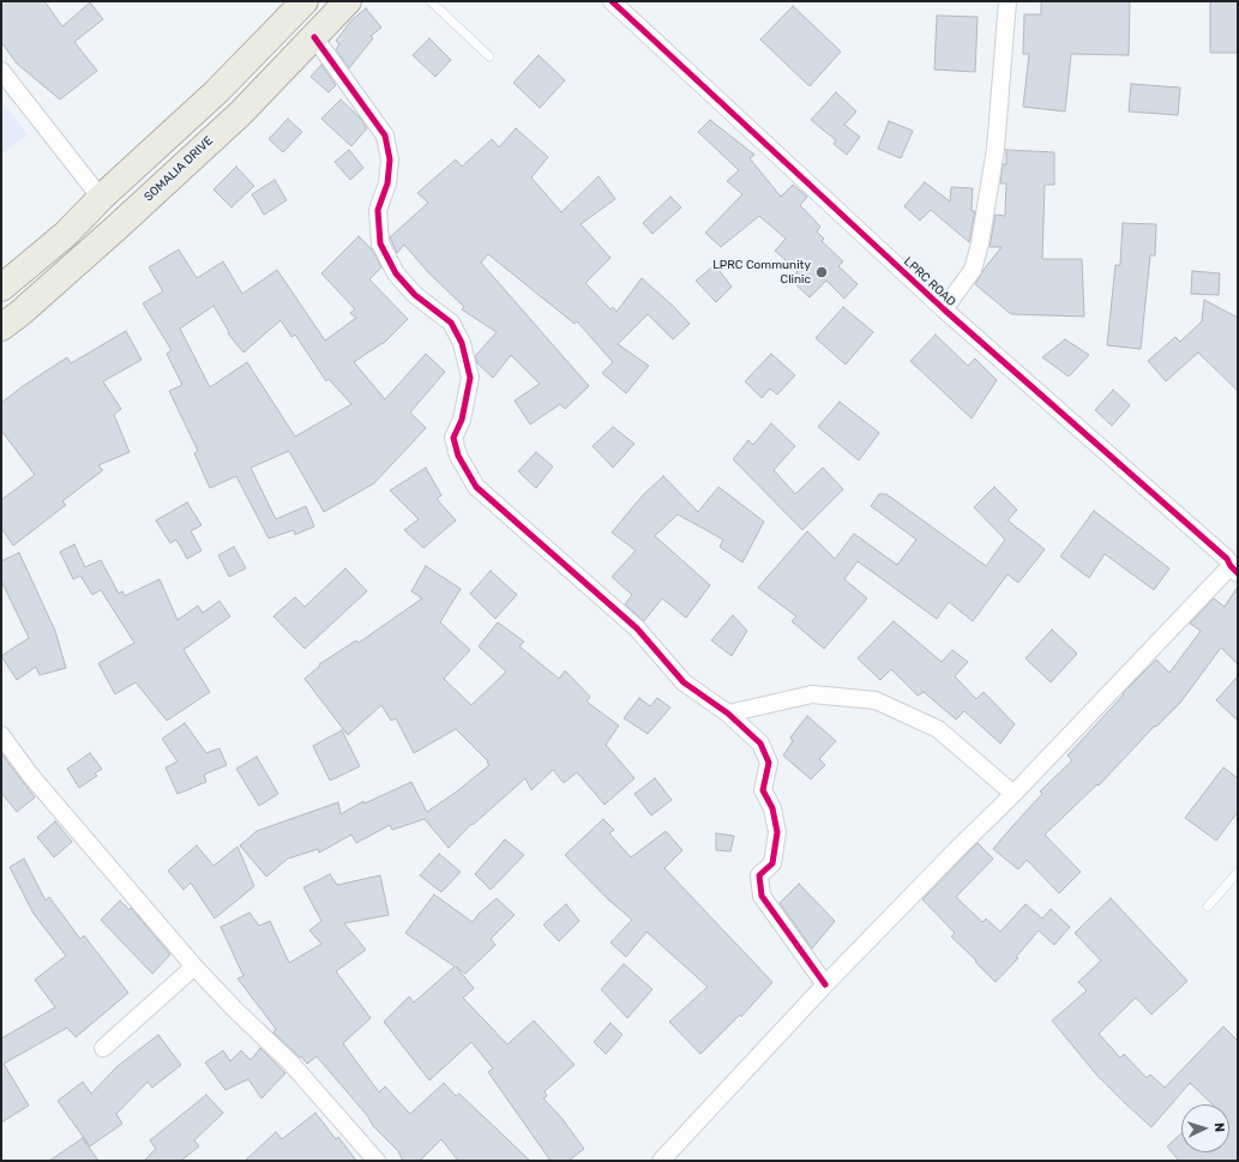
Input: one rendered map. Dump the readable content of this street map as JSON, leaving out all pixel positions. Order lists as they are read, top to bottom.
{
  "streets": {
    "main road": ["SOMALIA DRIVE"],
    "street": ["LPRC ROAD"]
  },
  "places": ["LPRC Community Clinic"],
  "north": "right"
}
